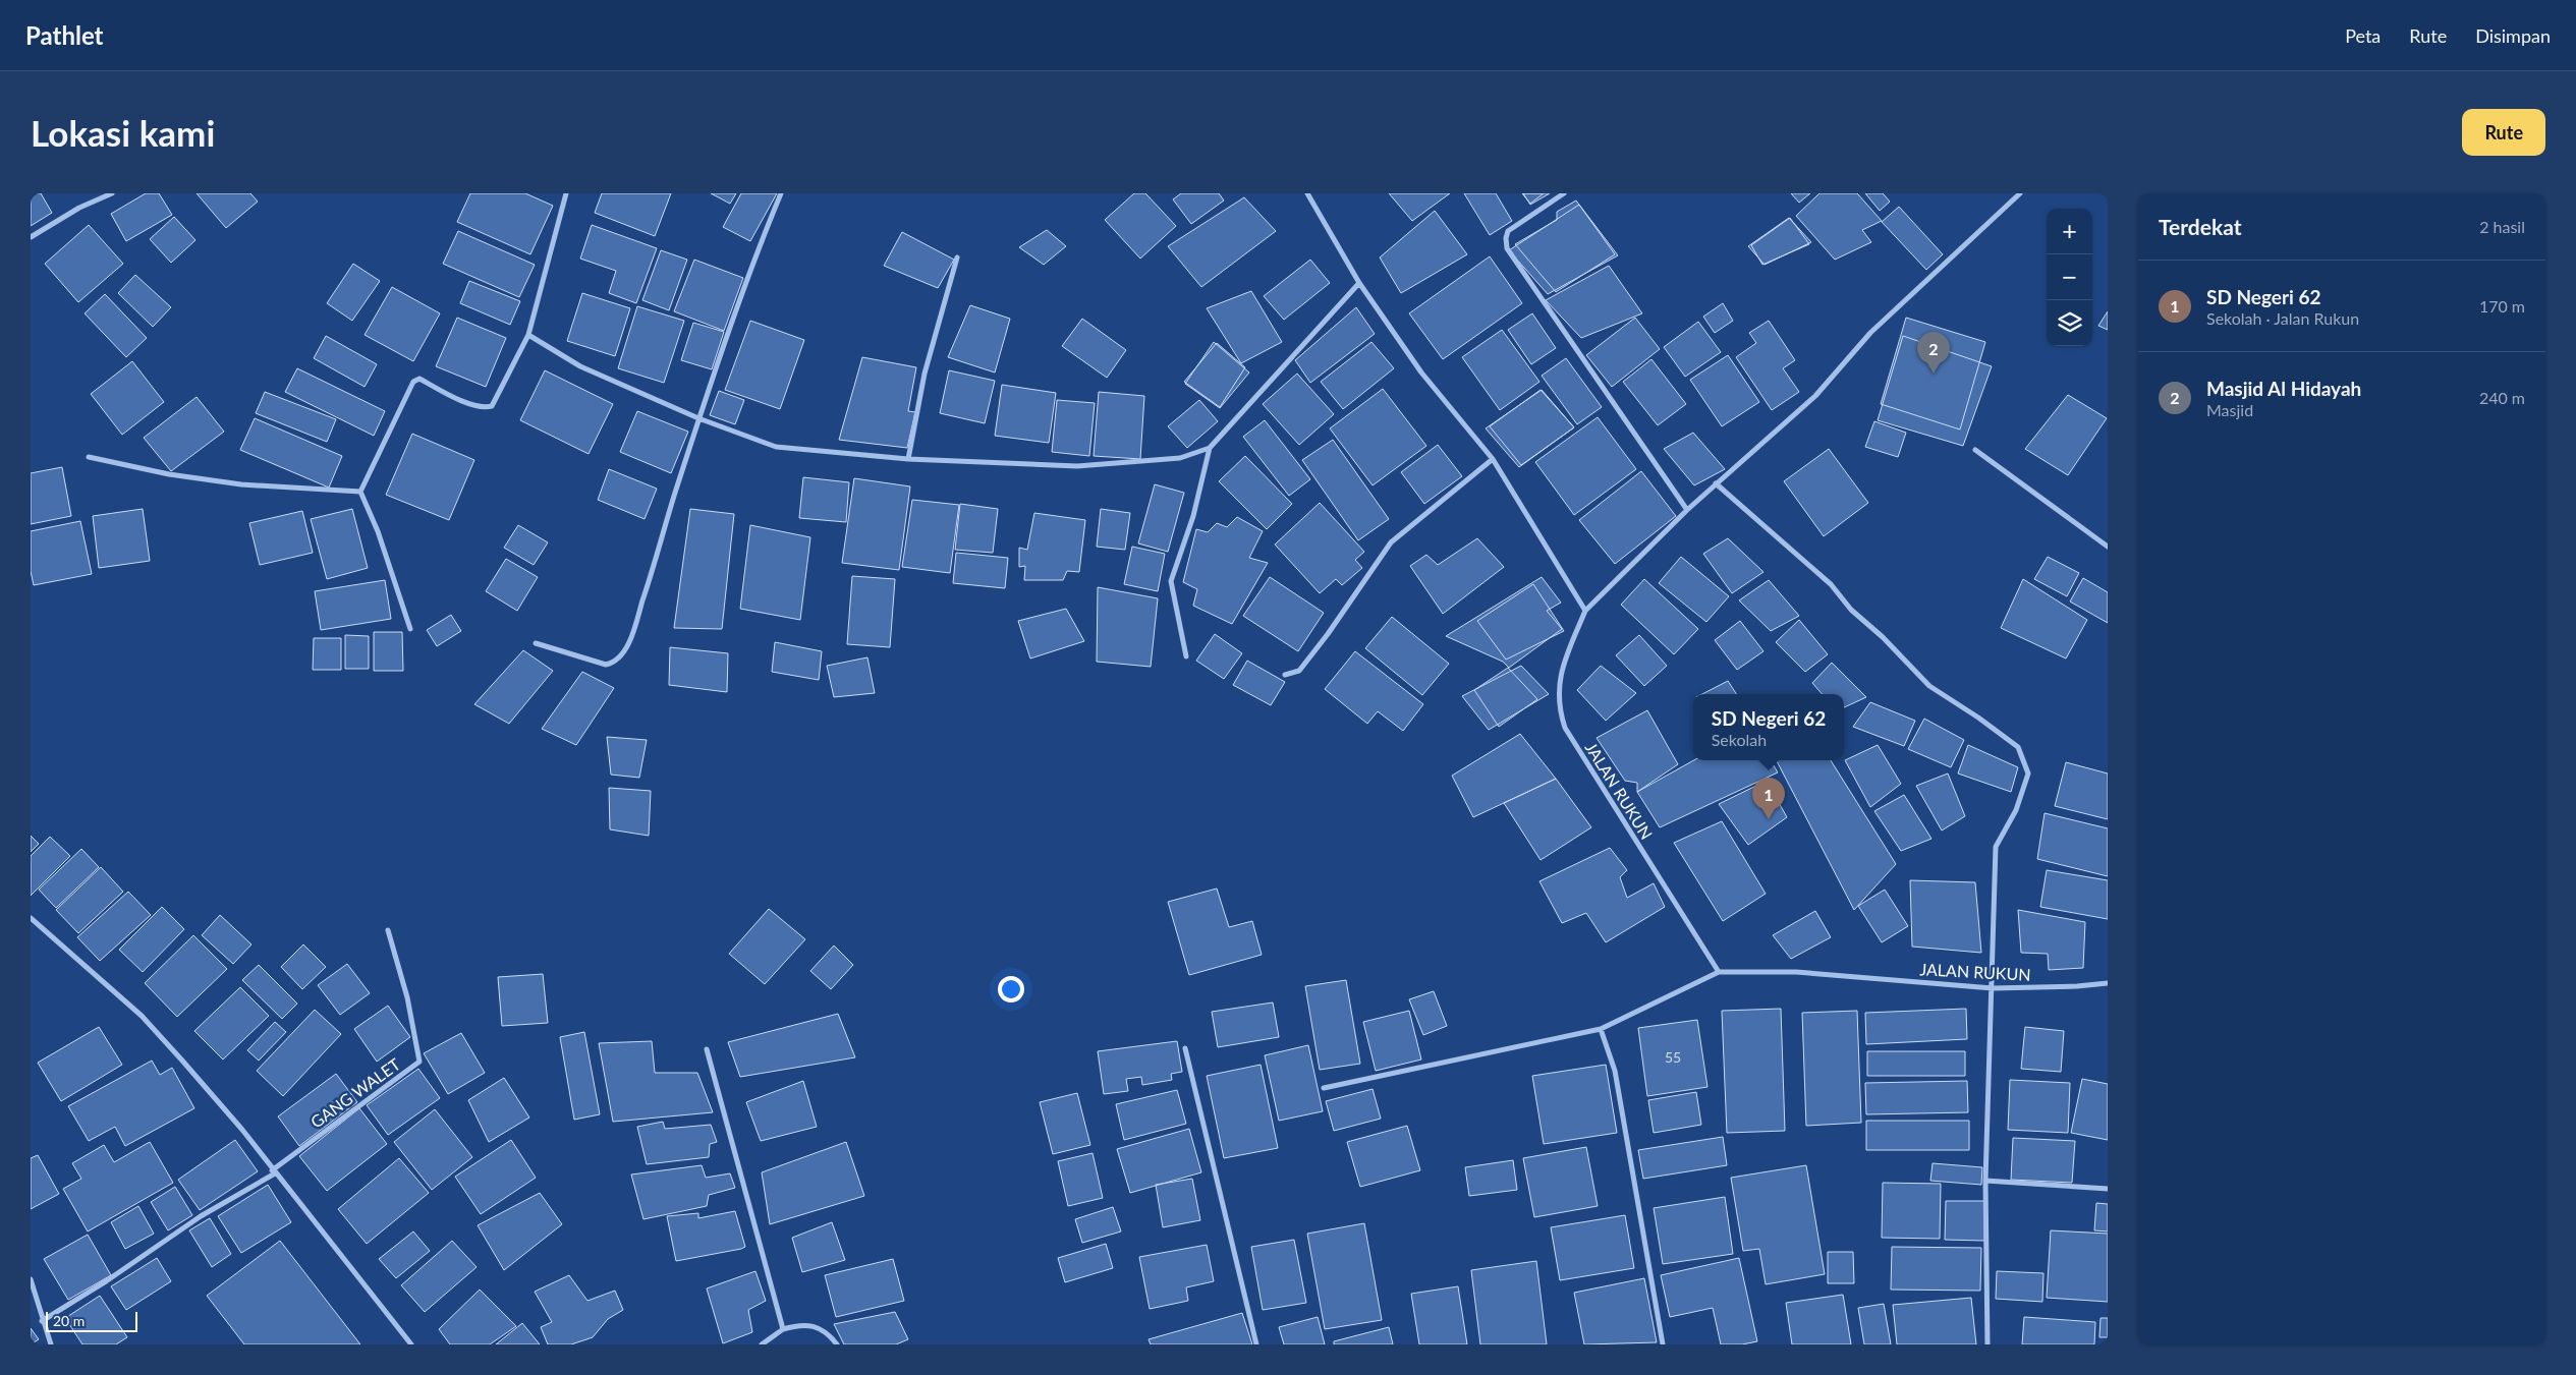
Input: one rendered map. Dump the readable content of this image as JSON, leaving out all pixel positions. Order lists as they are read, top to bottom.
{
  "streets": {
    "street": ["JALAN RUKUN", "GANG WALET"]
  },
  "house_numbers": ["55"],
  "scale_bar": "20 m",
  "page": {
    "header": "Pathlet",
    "nav": ["Peta", "Rute", "Disimpan"],
    "buttons": "Rute",
    "title": "Lokasi kami",
    "heading": ["Terdekat", "2 hasil"],
    "map_buttons": ["+", "−"],
    "list": [
      {
        "mark": "1",
        "name": "SD Negeri 62",
        "note": "Sekolah · Jalan Rukun",
        "value": "170 m"
      },
      {
        "mark": "2",
        "name": "Masjid Al Hidayah",
        "note": "Masjid",
        "value": "240 m"
      }
    ],
    "pins": ["2", "1"],
    "popup": ["SD Negeri 62", "Sekolah"],
    "scale": "20 m"
  }
}
